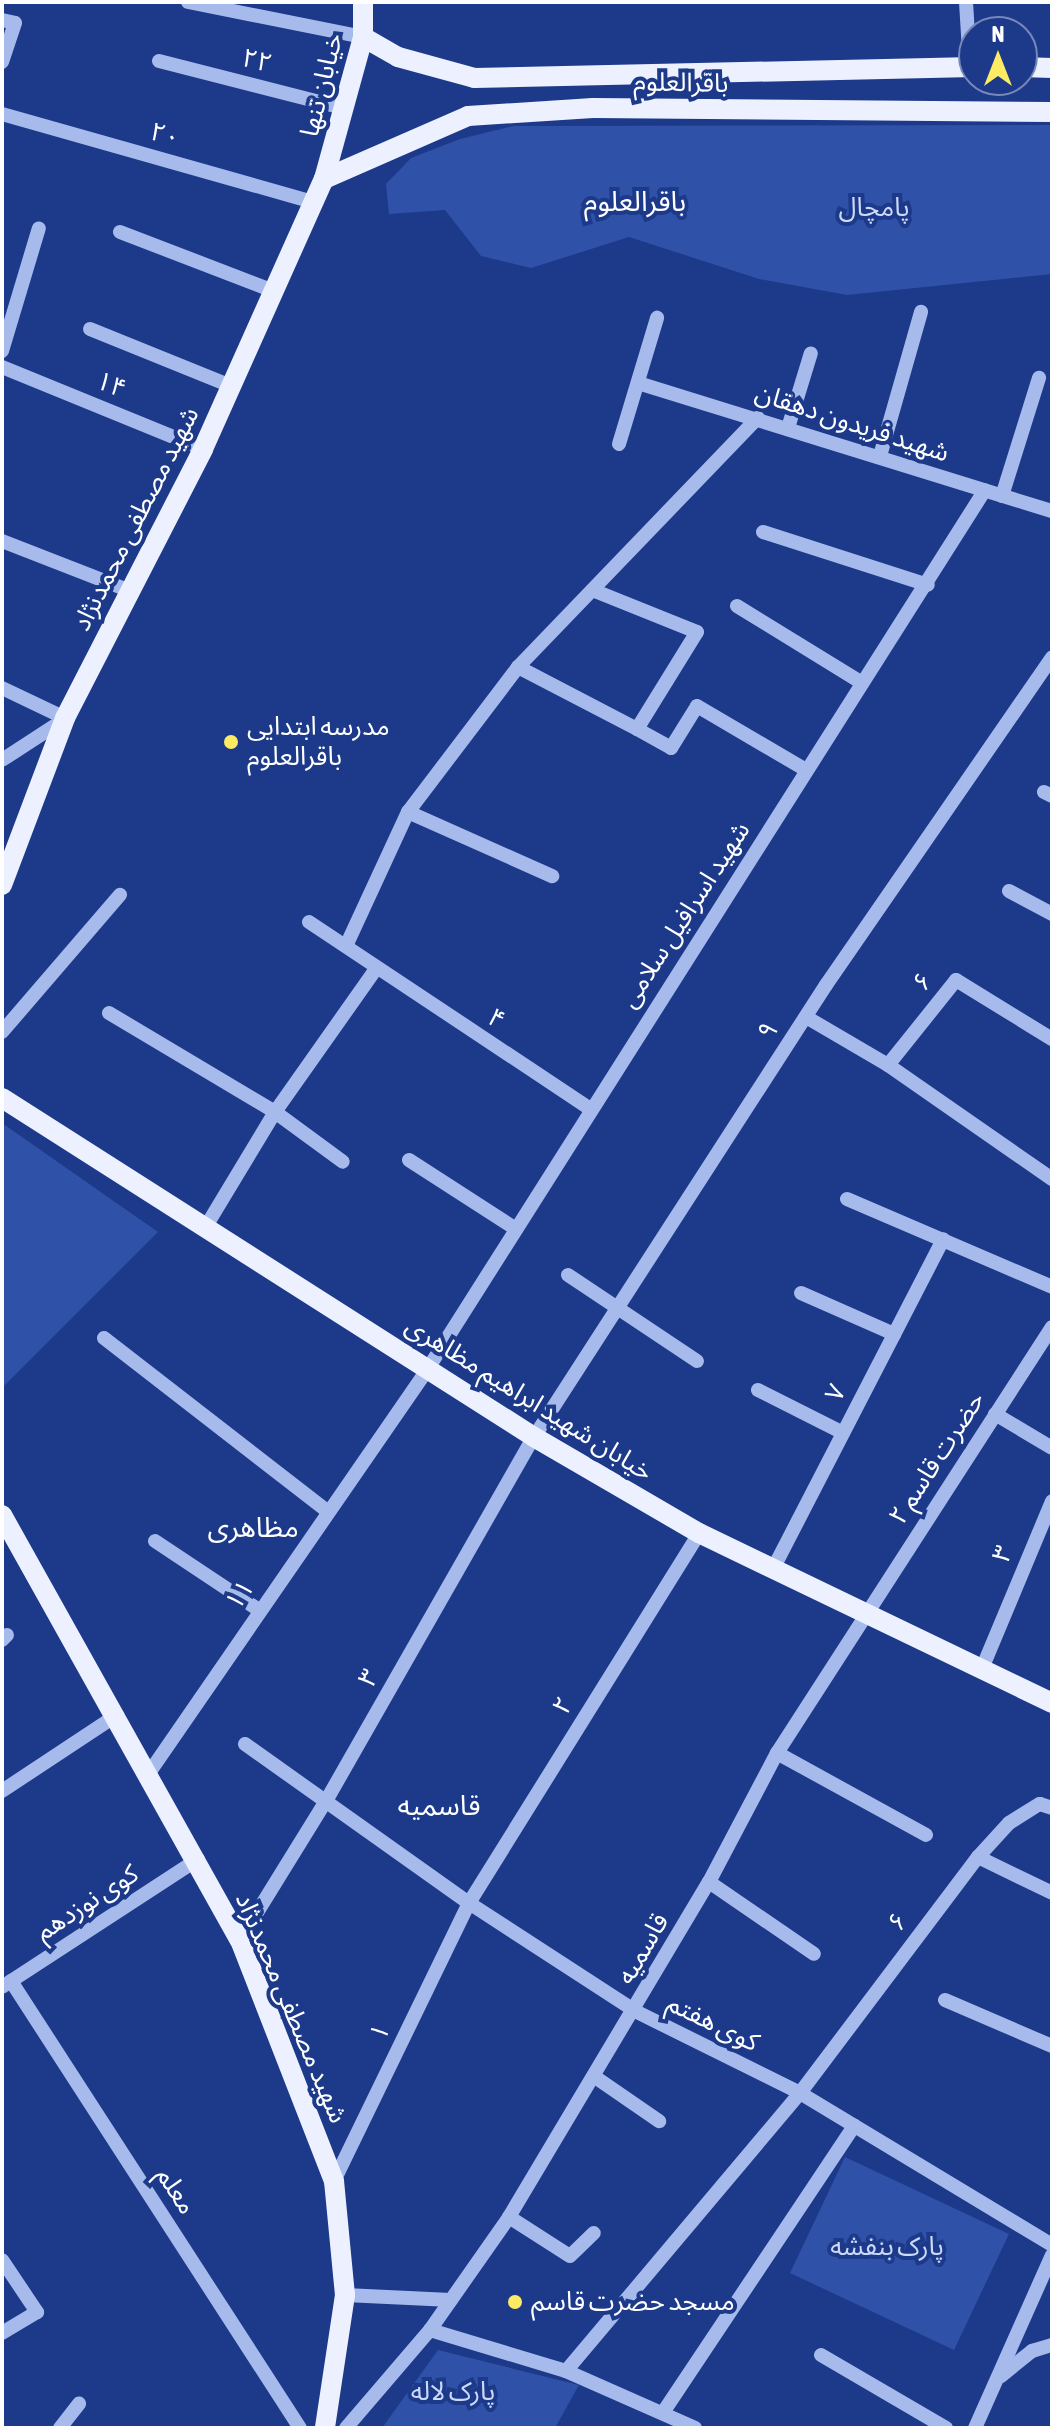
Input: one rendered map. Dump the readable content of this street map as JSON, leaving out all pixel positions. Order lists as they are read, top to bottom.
{
  "streets": {
    "main road": [
      "باقرالعلوم",
      "خیابان تنها",
      "شهید مصطفی محمدنژاد",
      "خیابان شهید ابراهیم مظاهری"
    ],
    "street": [
      "۲۲",
      "۲۰",
      "۱۴",
      "شهید فریدون دهقان",
      "شهید اسرافیل سلامی",
      "۶",
      "۴",
      "۹",
      "۷",
      "۲ حضرت قاسم",
      "۳",
      "۱۱",
      "۲",
      "کوی نوزدهم",
      "قاسمیه",
      "کوی هفتم",
      "۱",
      "معلم"
    ]
  },
  "crossings": [
    ["۲۲", "خیابان تنها"],
    ["باقرالعلوم", "خیابان تنها"],
    ["باقرالعلوم", "شهید مصطفی محمدنژاد"],
    ["خیابان تنها", "شهید مصطفی محمدنژاد"],
    ["۲۰", "شهید مصطفی محمدنژاد"],
    ["۱۴", "شهید مصطفی محمدنژاد"],
    ["شهید فریدون دهقان", "شهید اسرافیل سلامی"],
    ["شهید مصطفی محمدنژاد", "۳"],
    ["شهید مصطفی محمدنژاد", "۱۱"],
    ["شهید مصطفی محمدنژاد", "کوی نوزدهم"],
    ["شهید مصطفی محمدنژاد", "۱"],
    ["شهید اسرافیل سلامی", "۴"],
    ["شهید اسرافیل سلامی", "خیابان شهید ابراهیم مظاهری"],
    ["شهید اسرافیل سلامی", "۱۱"],
    ["۶", "کوی هفتم"],
    ["۹", "خیابان شهید ابراهیم مظاهری"],
    ["۹", "۳"],
    ["۷", "خیابان شهید ابراهیم مظاهری"],
    ["خیابان شهید ابراهیم مظاهری", "۲ حضرت قاسم"],
    ["خیابان شهید ابراهیم مظاهری", "۳"],
    ["خیابان شهید ابراهیم مظاهری", "۱۱"],
    ["خیابان شهید ابراهیم مظاهری", "۲"],
    ["خیابان شهید ابراهیم مظاهری", "قاسمیه"],
    ["۲ حضرت قاسم", "قاسمیه"],
    ["۳", "کوی هفتم"],
    ["۲", "کوی هفتم"],
    ["۲", "۱"],
    ["کوی نوزدهم", "معلم"],
    ["قاسمیه", "کوی هفتم"],
    ["کوی هفتم", "۱"]
  ],
  "districts": ["باقرالعلوم", "مظاهری", "قاسمیه"],
  "parks": ["پامچال", "پارک بنفشه", "پارک لاله"],
  "places": ["مدرسه ابتدایی باقرالعلوم", "مسجد حضرت قاسم"],
  "north": "top"
}
